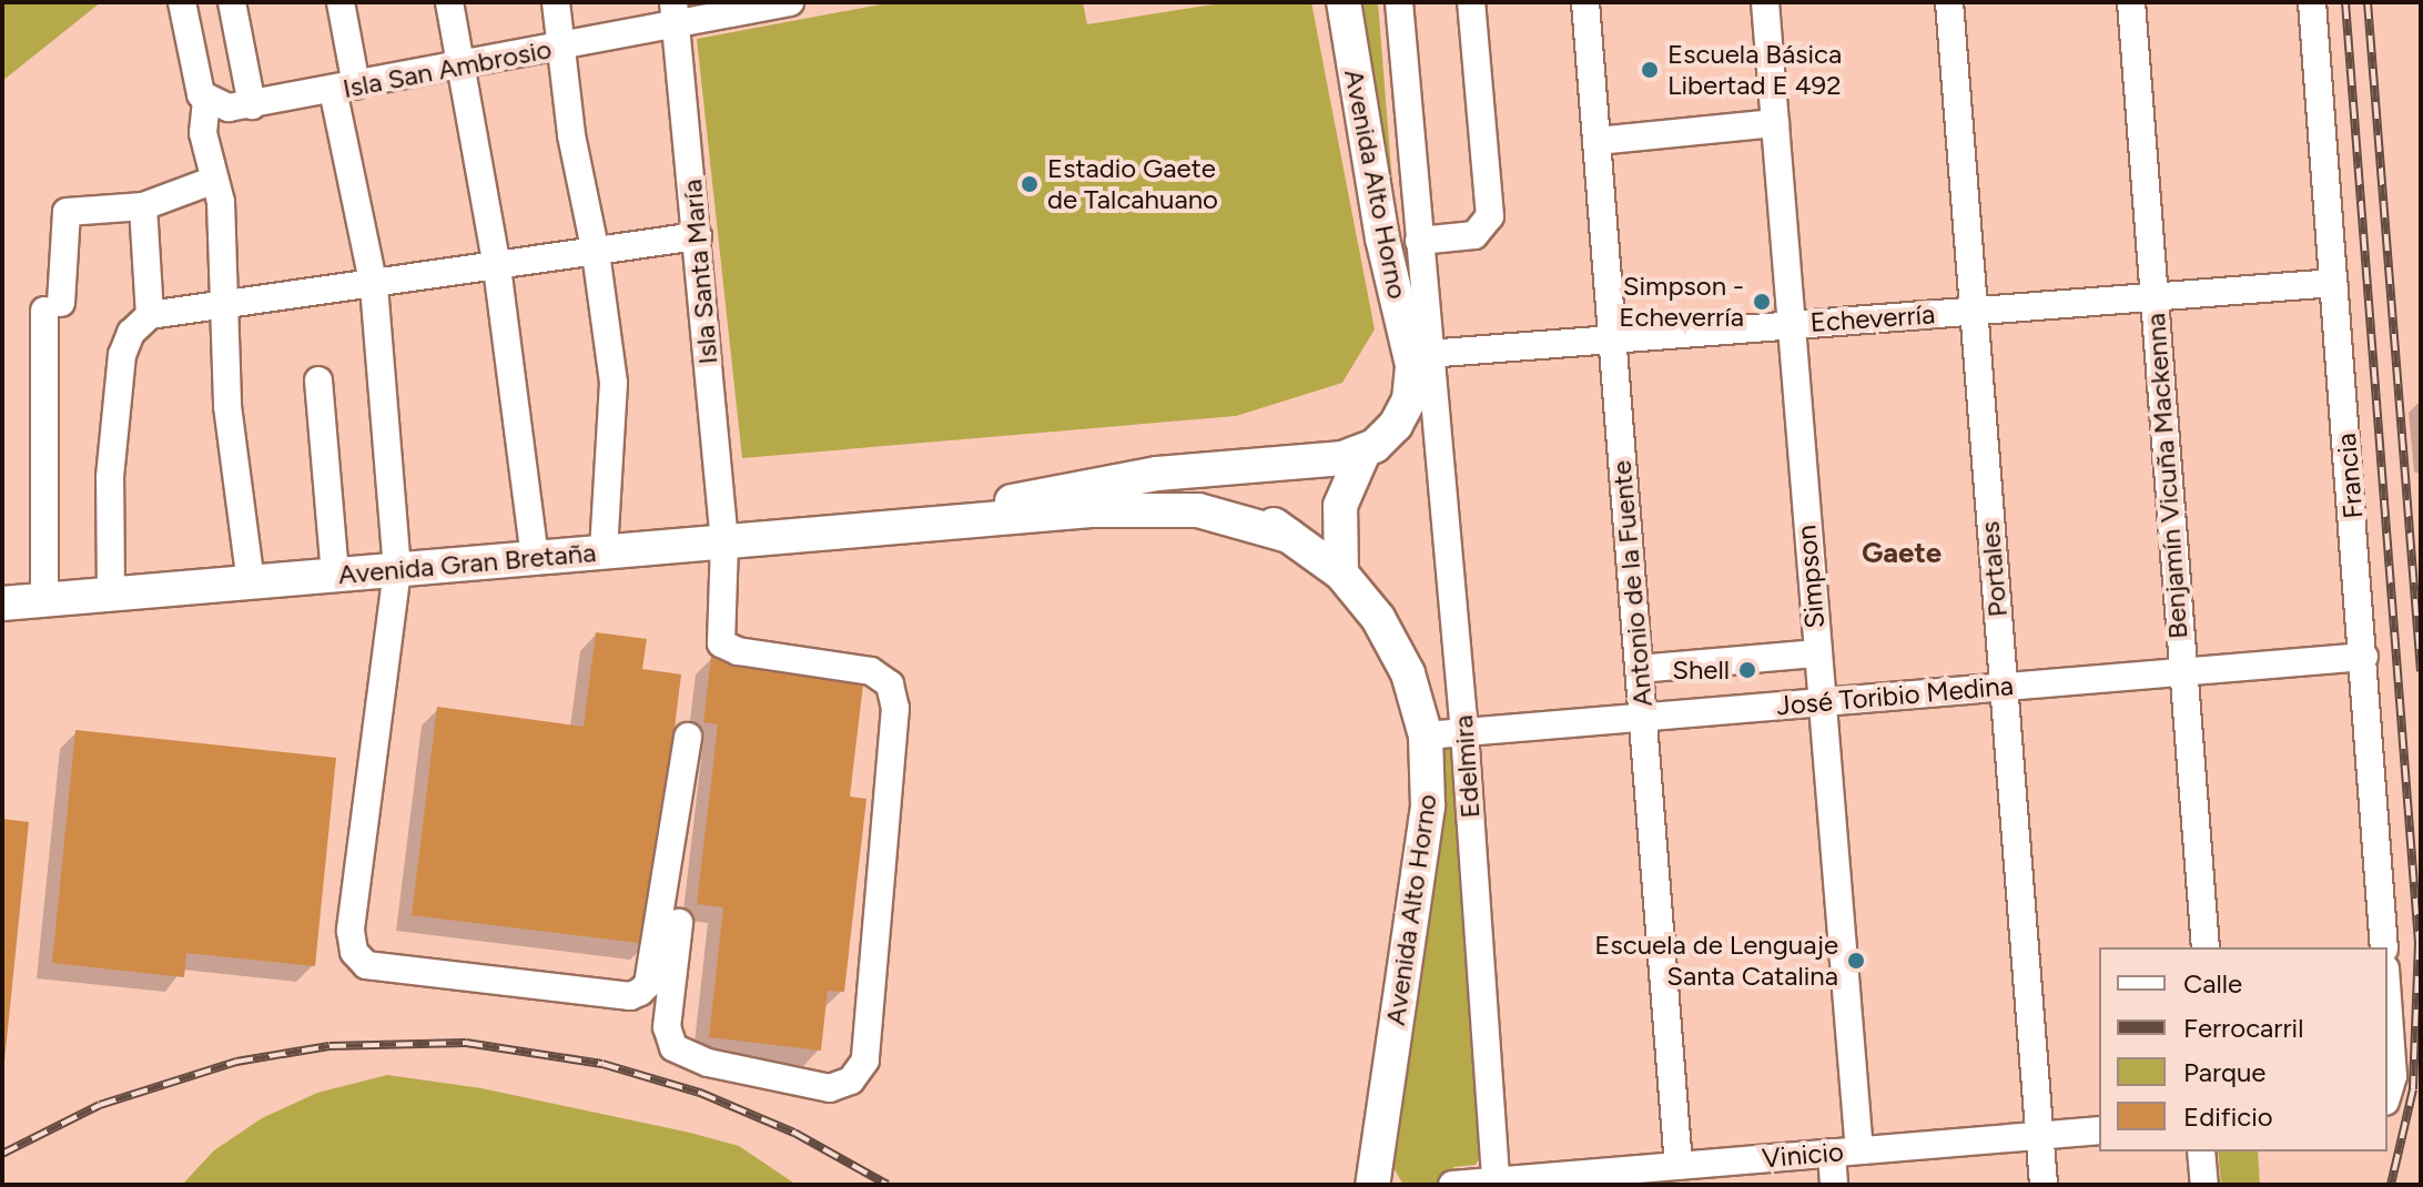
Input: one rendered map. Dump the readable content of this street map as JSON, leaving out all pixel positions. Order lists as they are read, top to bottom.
{
  "streets": {
    "main road": ["Avenida Alto Horno", "Avenida Gran Bretaña"],
    "street": [
      "Isla San Ambrosio",
      "Isla Santa María",
      "Echeverría",
      "Benjamín Vicuña Mackenna",
      "Francia",
      "Portales",
      "Simpson",
      "Antonio de la Fuente",
      "José Toribio Medina",
      "Edelmira",
      "Vinicio"
    ]
  },
  "crossings": [
    ["Isla San Ambrosio", "Isla Santa María"],
    ["Avenida Alto Horno", "Echeverría"],
    ["Avenida Alto Horno", "Avenida Gran Bretaña"],
    ["Avenida Alto Horno", "José Toribio Medina"],
    ["Avenida Alto Horno", "Edelmira"],
    ["Isla Santa María", "Avenida Gran Bretaña"],
    ["Echeverría", "Benjamín Vicuña Mackenna"],
    ["Echeverría", "Francia"],
    ["Echeverría", "Portales"],
    ["Echeverría", "Simpson"],
    ["Echeverría", "Antonio de la Fuente"],
    ["Echeverría", "Edelmira"],
    ["Benjamín Vicuña Mackenna", "José Toribio Medina"],
    ["Francia", "José Toribio Medina"],
    ["Portales", "José Toribio Medina"],
    ["Portales", "Vinicio"],
    ["Simpson", "José Toribio Medina"],
    ["Simpson", "Vinicio"],
    ["Antonio de la Fuente", "José Toribio Medina"],
    ["Antonio de la Fuente", "Vinicio"],
    ["José Toribio Medina", "Edelmira"],
    ["Edelmira", "Vinicio"]
  ],
  "districts": ["Gaete"],
  "places": [
    "Escuela Básica Libertad E 492",
    "Estadio Gaete de Talcahuano",
    "Simpson - Echeverría",
    "Shell",
    "Escuela de Lenguaje Santa Catalina"
  ],
  "legend": [
    "Calle",
    "Ferrocarril",
    "Parque",
    "Edificio"
  ]
}
